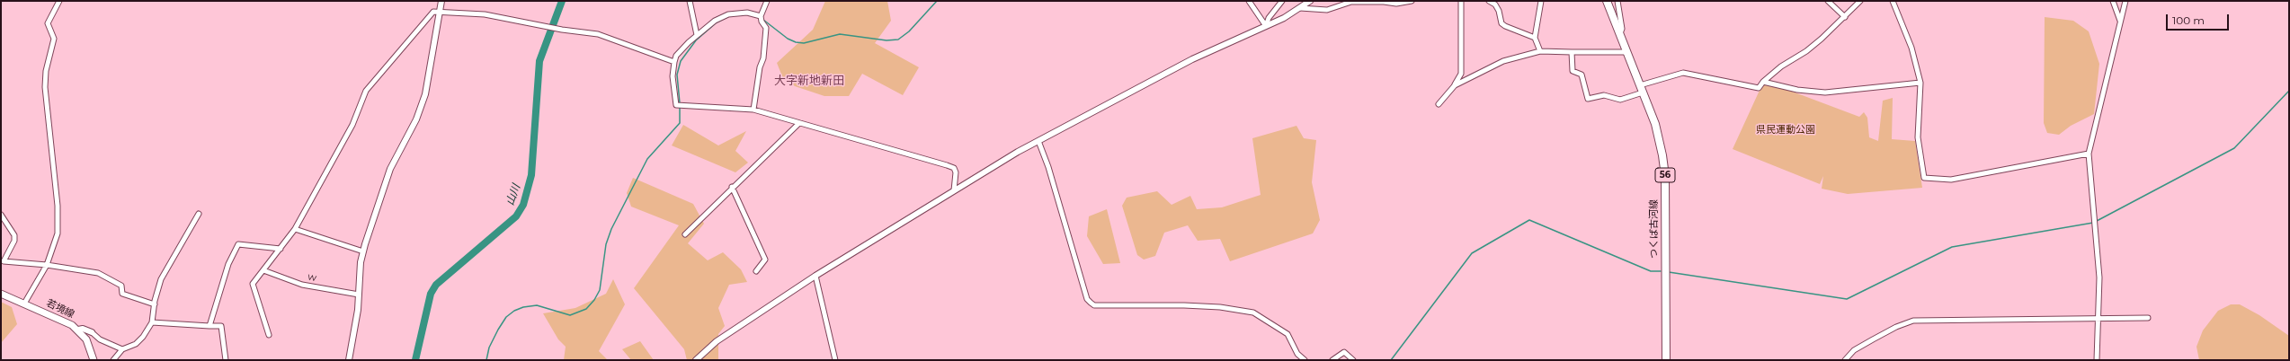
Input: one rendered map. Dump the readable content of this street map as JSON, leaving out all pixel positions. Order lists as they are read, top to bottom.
{
  "streets": {
    "main road": ["56", "つくば古河線", "若境線"],
    "street": ["w"]
  },
  "districts": ["大字新地新田"],
  "water": ["山川"],
  "parks": ["県民運動公園"],
  "scale_bar": "100 m"
}
